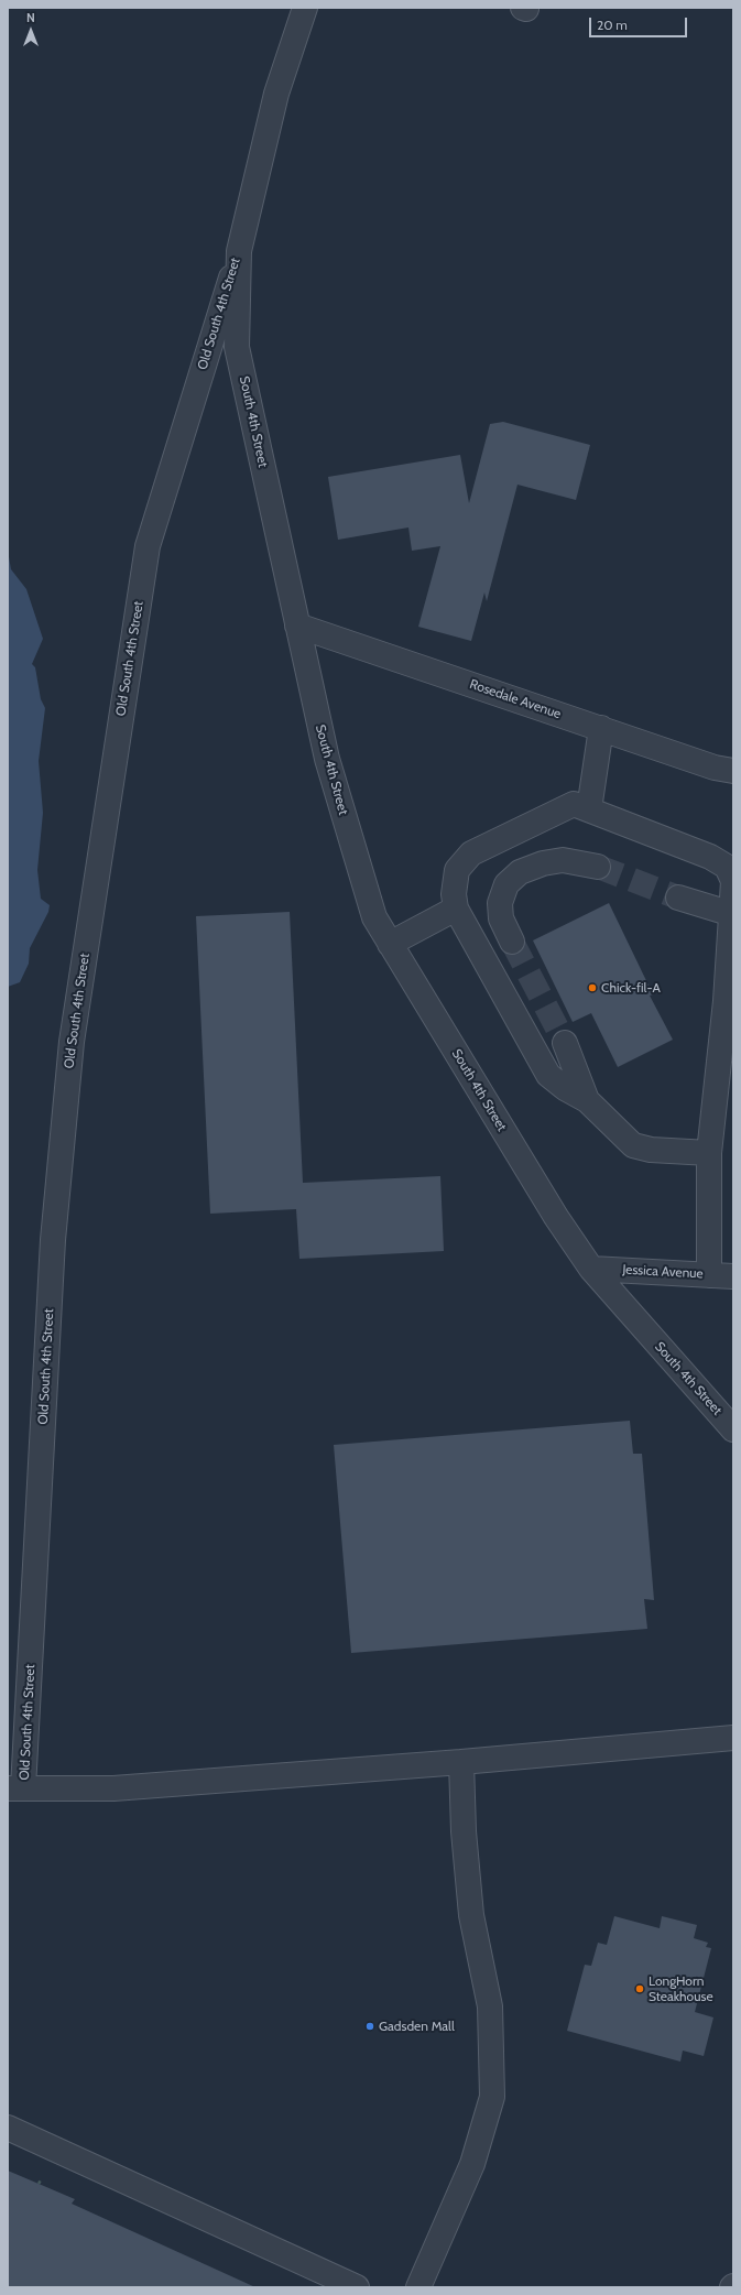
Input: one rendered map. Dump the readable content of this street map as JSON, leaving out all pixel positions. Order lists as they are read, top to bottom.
{
  "streets": {
    "street": [
      "Old South 4th Street",
      "South 4th Street",
      "Rosedale Avenue",
      "Jessica Avenue"
    ]
  },
  "crossings": [
    ["Old South 4th Street", "South 4th Street"],
    ["South 4th Street", "Rosedale Avenue"],
    ["South 4th Street", "Jessica Avenue"]
  ],
  "places": ["Chick-fil-A", "LongHorn Steakhouse", "Gadsden Mall"],
  "scale_bar": "20 m",
  "north": "top"
}
